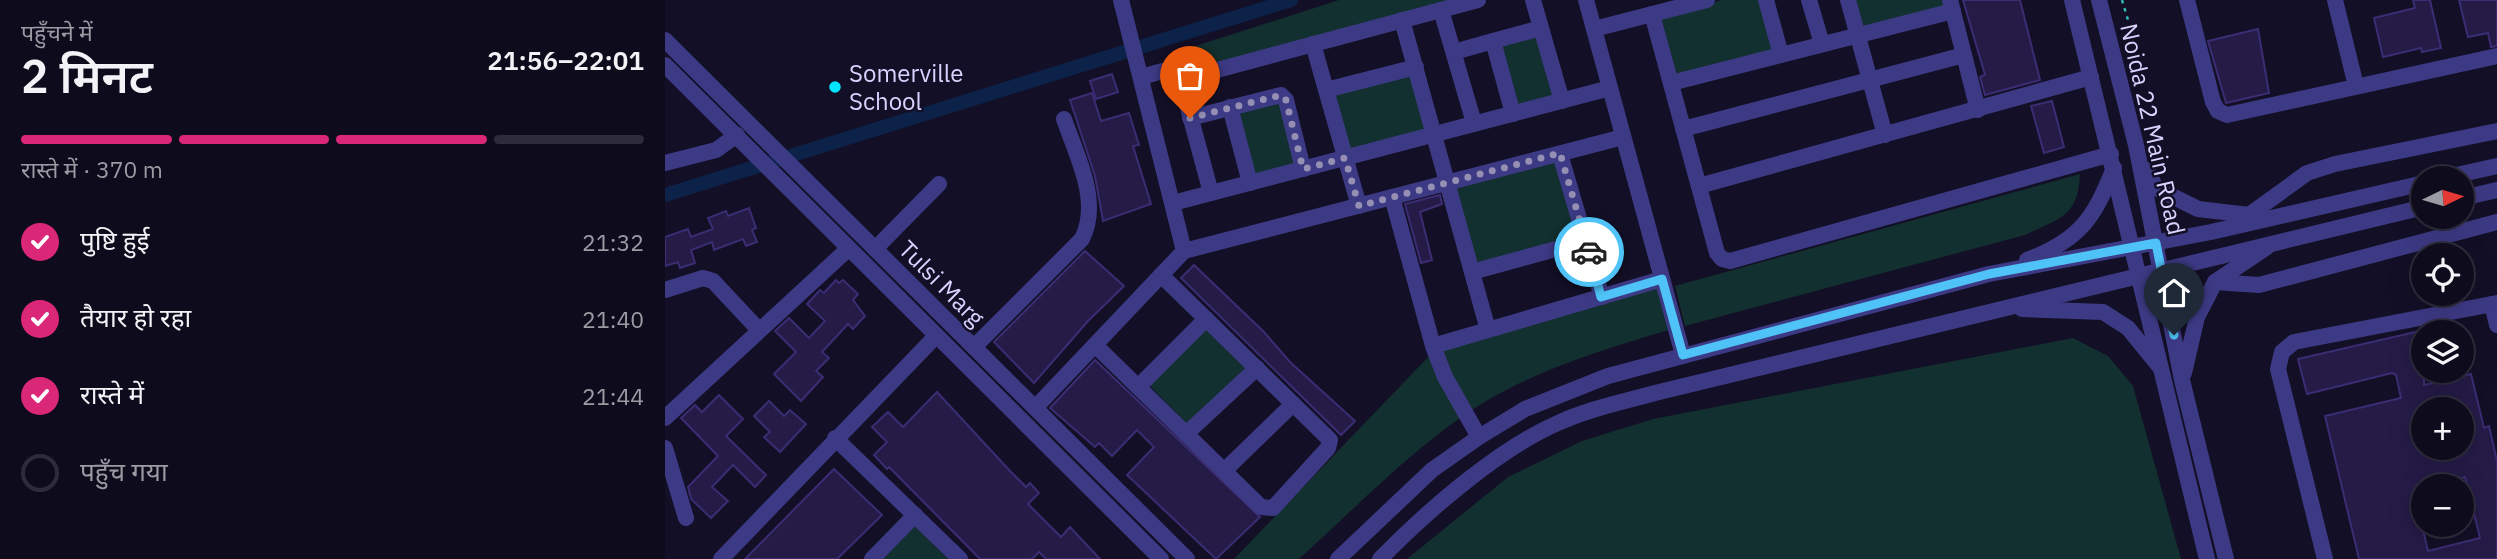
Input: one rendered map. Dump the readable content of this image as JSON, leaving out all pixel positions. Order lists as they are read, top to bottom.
{
  "streets": {
    "street": ["Noida 22 Main Road", "Tulsi Marg"]
  },
  "places": ["Somerville School"],
  "north": "right",
  "page": {
    "heading": ["2 मिनट", "पहुँचने में", "21:56–22:01"],
    "bar": "रास्ते में · 370 m",
    "map_buttons": ["+", "−"],
    "list": [
      ["पुष्टि हुई", "21:32"],
      ["तैयार हो रहा", "21:40"],
      ["रास्ते में", "21:44"],
      "पहुँच गया"
    ]
  }
}
